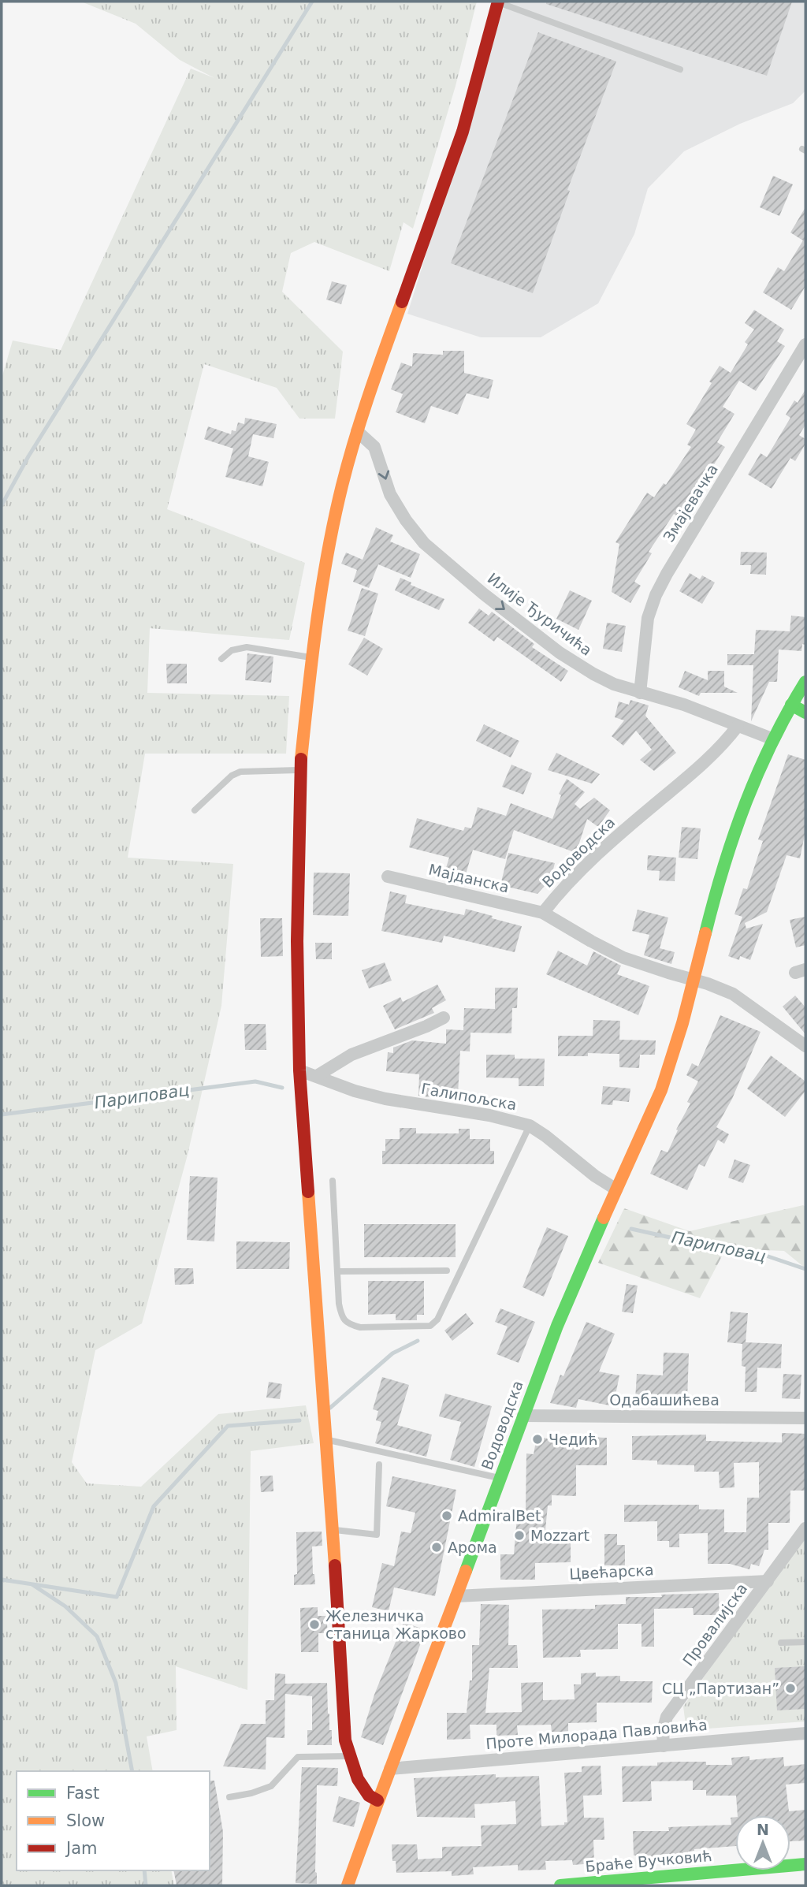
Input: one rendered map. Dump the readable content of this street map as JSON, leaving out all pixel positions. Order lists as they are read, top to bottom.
{
  "streets": {
    "main road": ["Водоводска", "Браће Вучковић"],
    "street": [
      "Змајевачка",
      "Илије Ђуричића",
      "Мајданска",
      "Галипољска",
      "Одабашићева",
      "Цвећарска",
      "Провалијска",
      "Проте Милорада Павловића"
    ]
  },
  "crossings": [
    ["Змајевачка", "Илије Ђуричића"],
    ["Илије Ђуричића", "Водоводска"],
    ["Водоводска", "Мајданска"],
    ["Водоводска", "Галипољска"],
    ["Водоводска", "Одабашићева"],
    ["Водоводска", "Цвећарска"],
    ["Водоводска", "Проте Милорада Павловића"],
    ["Цвећарска", "Провалијска"],
    ["Провалијска", "Проте Милорада Павловића"]
  ],
  "one_way": ["Илије Ђуричића"],
  "water": ["Париповац"],
  "places": [
    "Чедић",
    "AdmiralBet",
    "Mozzart",
    "Арома",
    "Железничка станица Жарково",
    "СЦ „Партизан”"
  ],
  "legend": ["Fast", "Slow", "Jam"],
  "north": "top"
}
